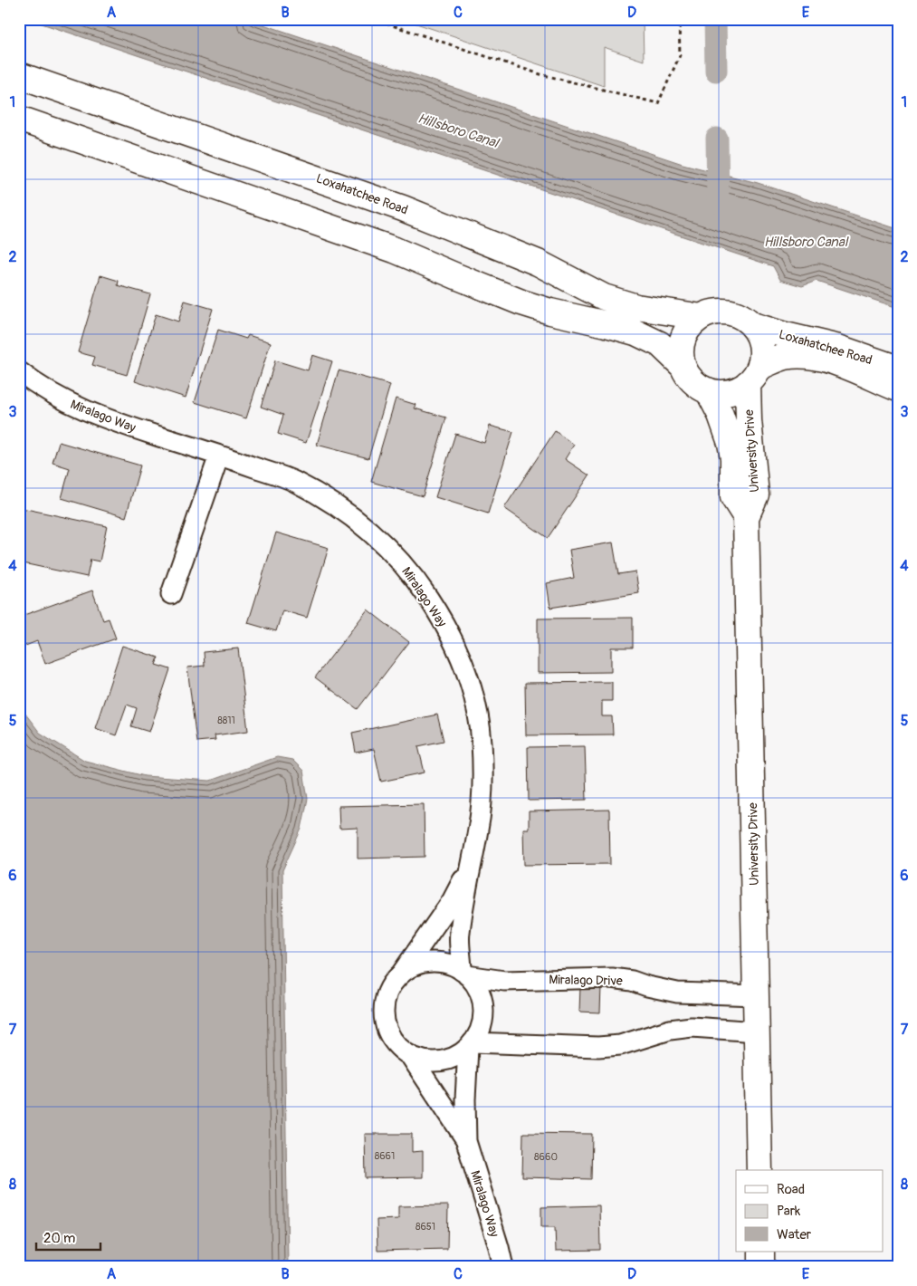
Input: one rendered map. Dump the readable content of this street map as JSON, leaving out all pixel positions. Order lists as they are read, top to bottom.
{
  "streets": {
    "main road": ["Loxahatchee Road", "University Drive"],
    "street": ["Miralago Way", "Miralago Drive"]
  },
  "crossings": [
    ["Loxahatchee Road", "University Drive"],
    ["Miralago Way", "Miralago Drive"],
    ["University Drive", "Miralago Drive"]
  ],
  "water": ["Hillsboro Canal"],
  "house_numbers": [
    "8811",
    "8661",
    "8660",
    "8651"
  ],
  "legend": ["Road", "Park", "Water"],
  "scale_bar": "20 m",
  "grid": {
    "columns": [
      "A",
      "B",
      "C",
      "D",
      "E"
    ],
    "rows": [
      "1",
      "2",
      "3",
      "4",
      "5",
      "6",
      "7",
      "8"
    ]
  }
}
